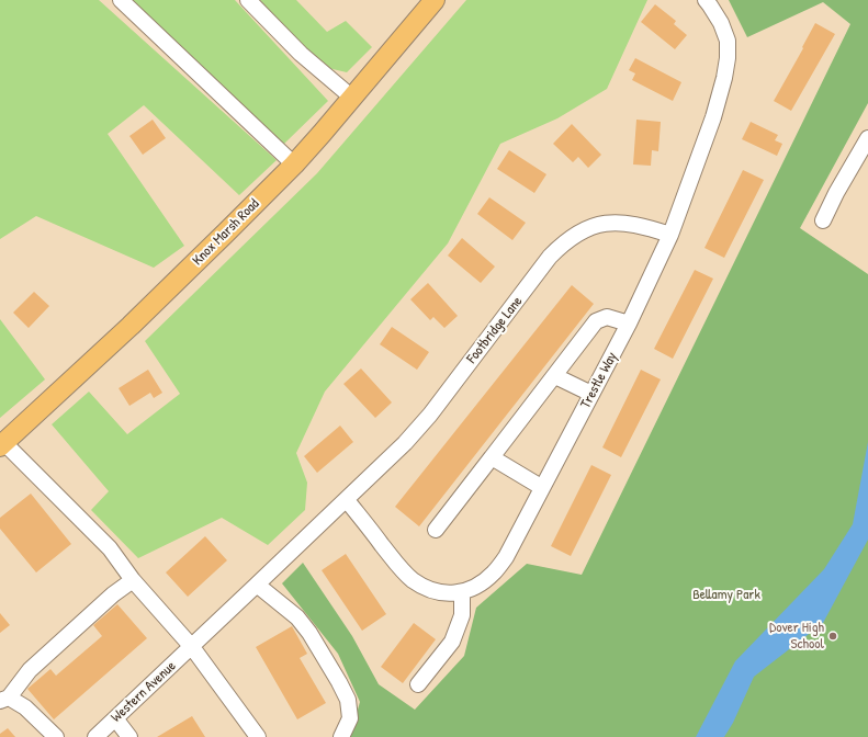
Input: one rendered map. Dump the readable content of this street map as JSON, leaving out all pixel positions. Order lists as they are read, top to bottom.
{
  "streets": {
    "main road": ["Knox Marsh Road"],
    "street": ["Footbridge Lane", "Trestle Way", "Western Avenue"]
  },
  "crossings": [
    ["Footbridge Lane", "Trestle Way"],
    ["Footbridge Lane", "Western Avenue"]
  ],
  "parks": ["Bellamy Park"],
  "places": ["Dover High School"]
}
